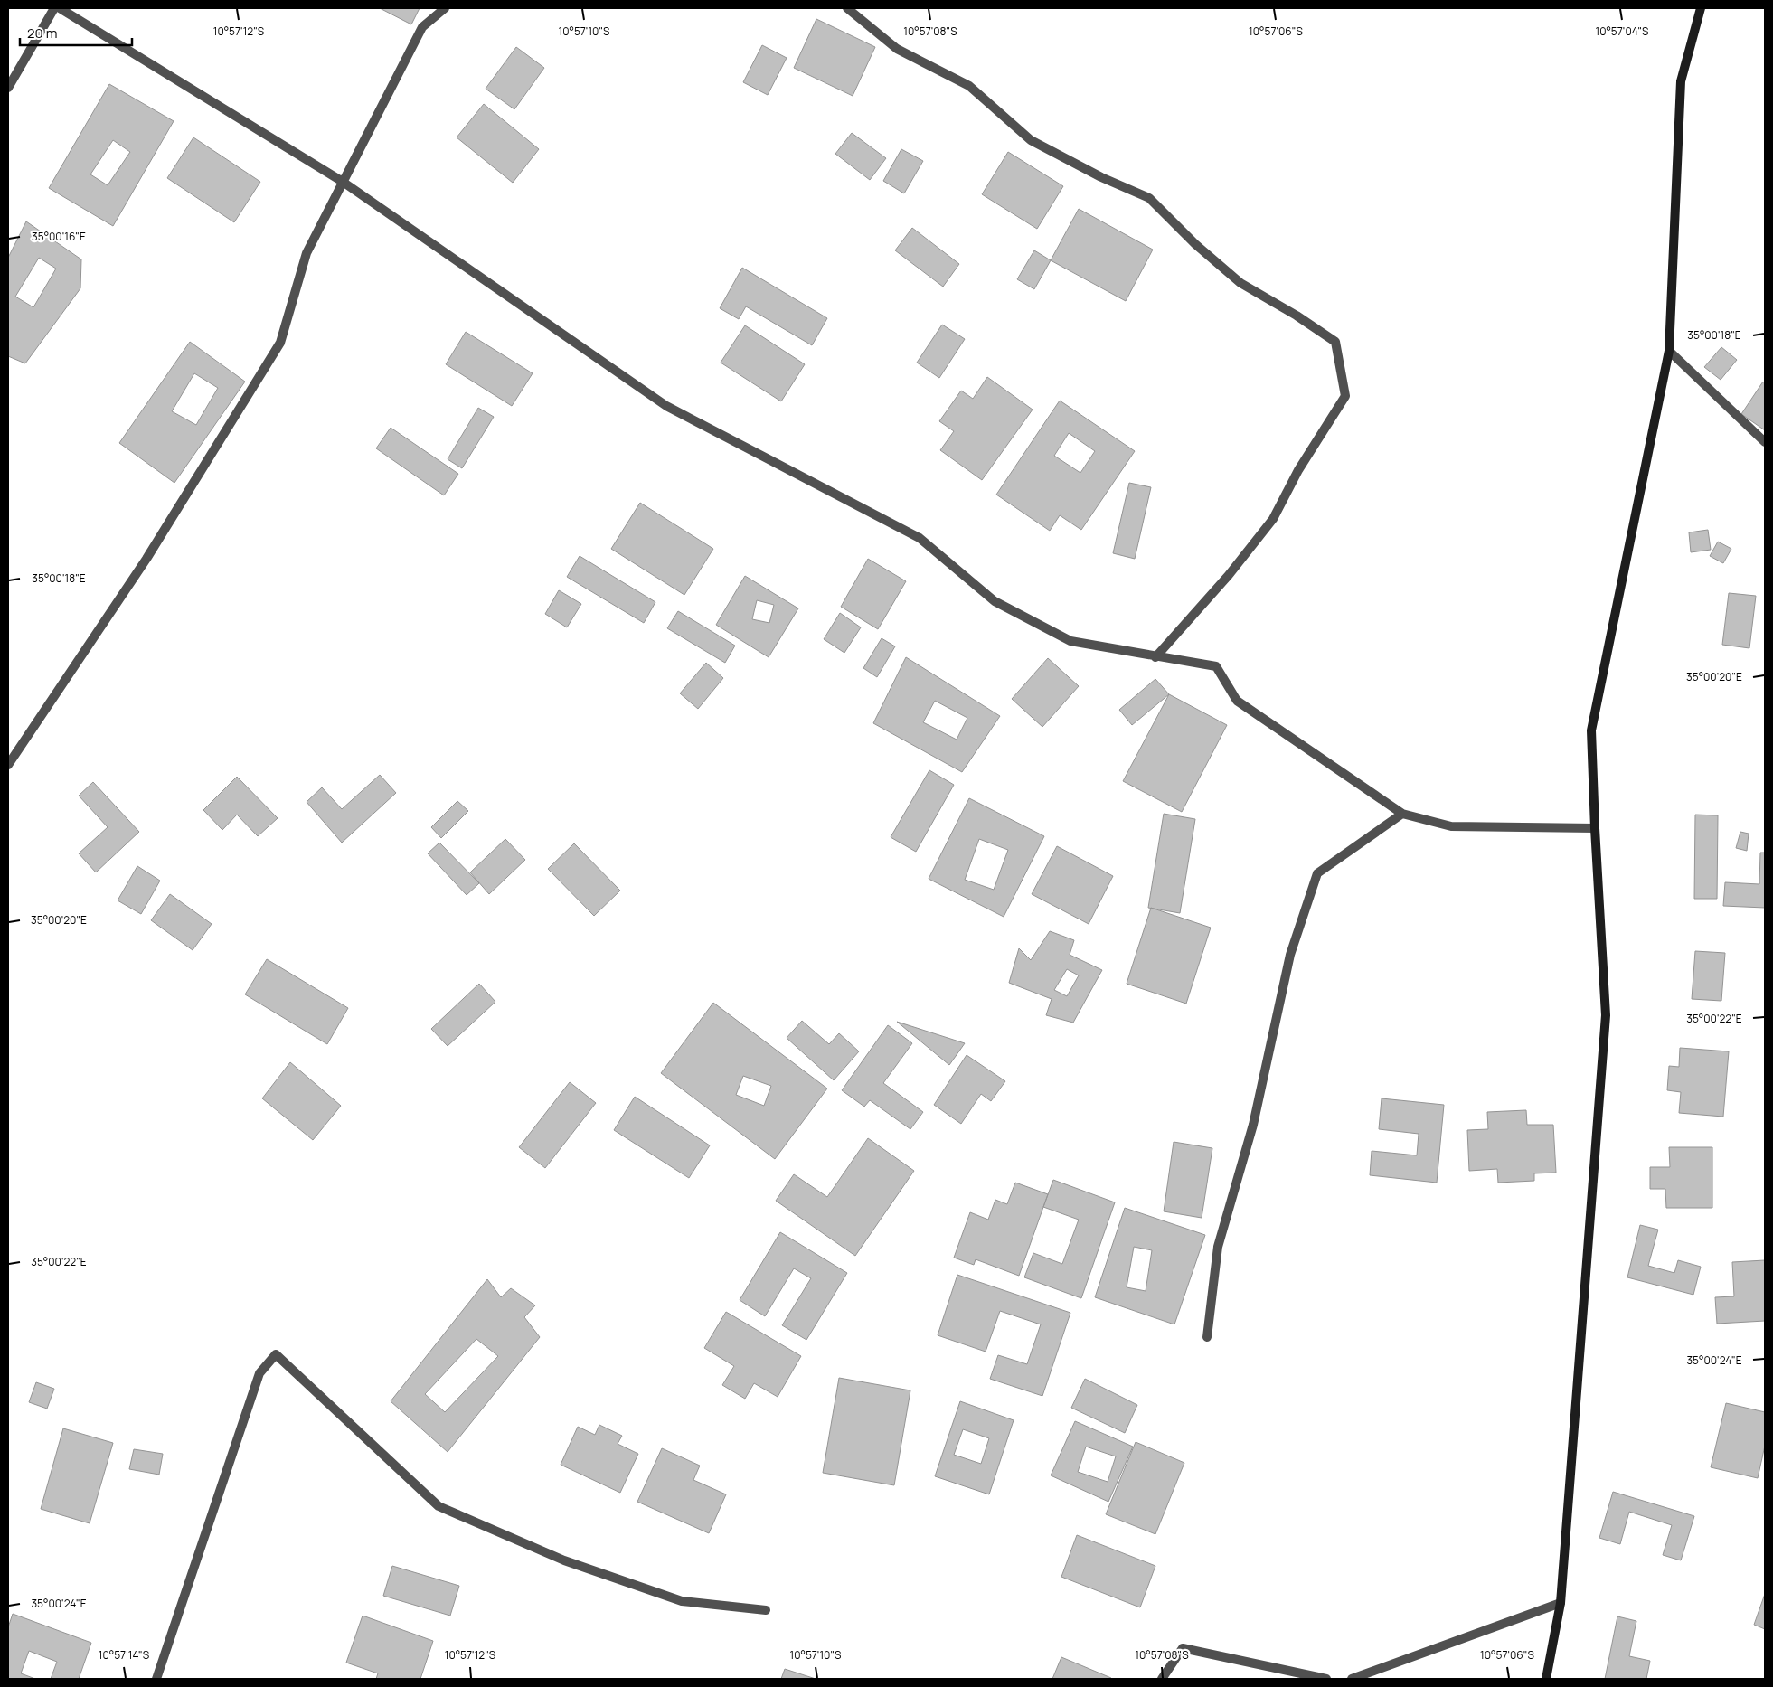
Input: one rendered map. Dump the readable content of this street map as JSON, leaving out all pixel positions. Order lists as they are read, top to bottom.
{
  "scale_bar": "20 m",
  "coordinates": [
    "10°57'12\"S",
    "10°57'10\"S",
    "10°57'08\"S",
    "10°57'06\"S",
    "10°57'04\"S",
    "35°00'16\"E",
    "35°00'18\"E",
    "35°00'20\"E",
    "35°00'22\"E",
    "35°00'24\"E",
    "10°57'14\"S"
  ]
}
